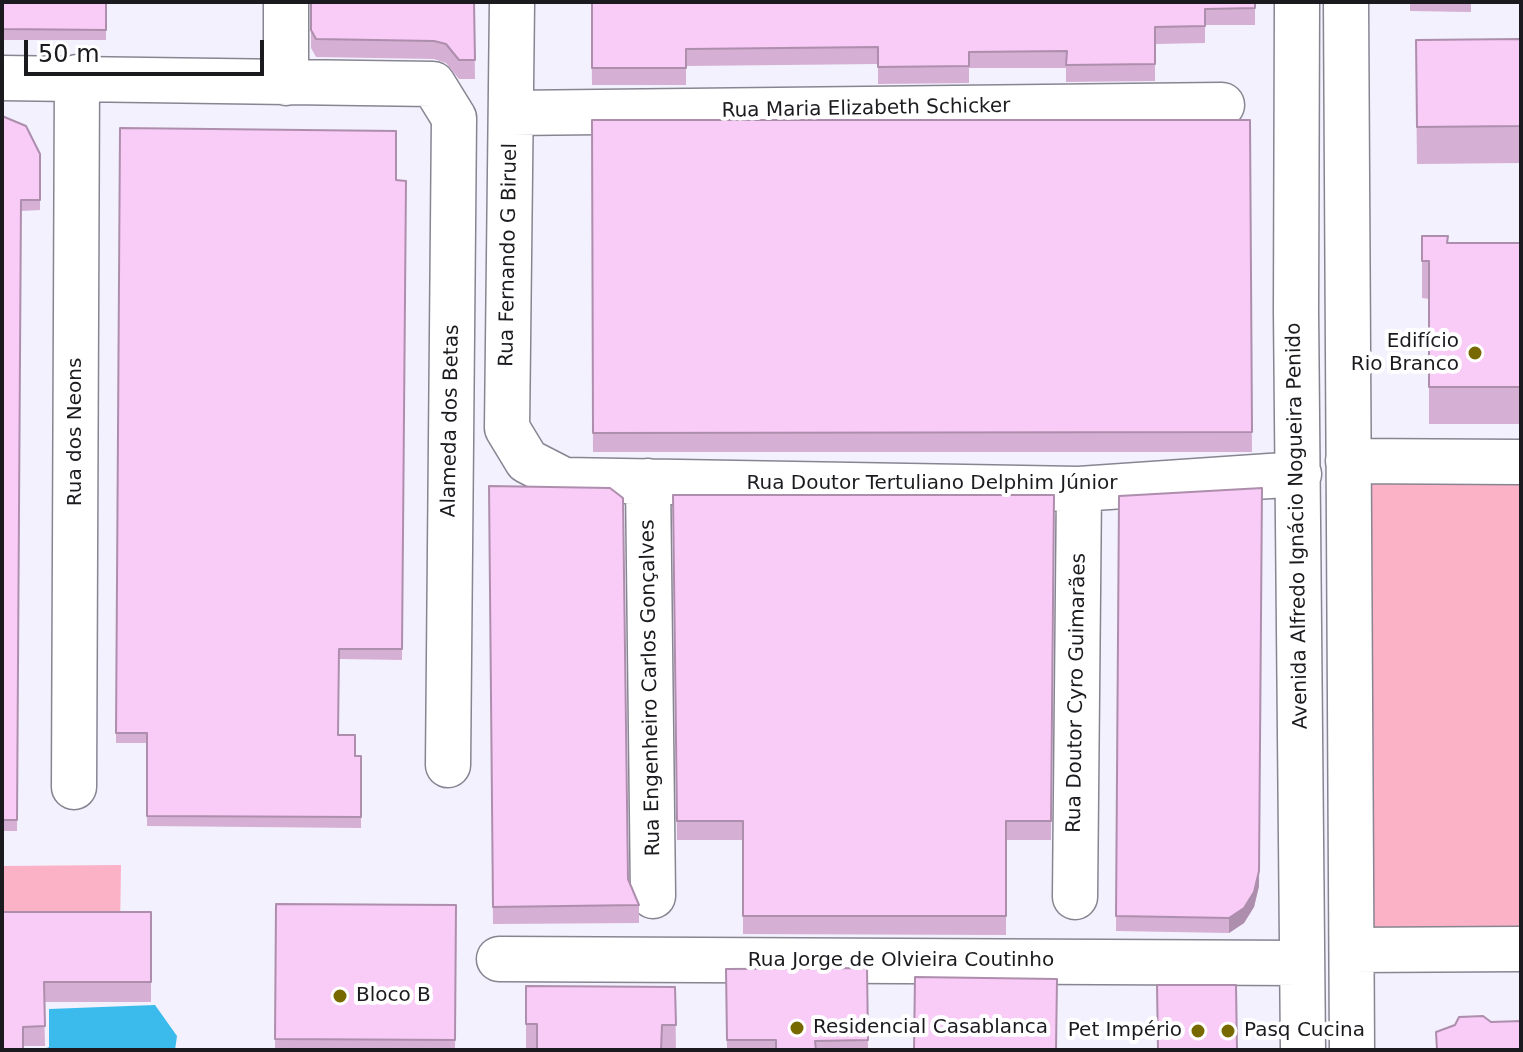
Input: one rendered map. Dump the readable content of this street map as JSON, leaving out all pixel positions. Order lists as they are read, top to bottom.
{
  "streets": {
    "street": [
      "Rua Maria Elizabeth Schicker",
      "Rua Fernando G Biruel",
      "Alameda dos Betas",
      "Rua dos Neons",
      "Rua Doutor Tertuliano Delphim Júnior",
      "Avenida Alfredo Ignácio Nogueira Penido",
      "Rua Engenheiro Carlos Gonçalves",
      "Rua Doutor Cyro Guimarães",
      "Rua Jorge de Olvieira Coutinho"
    ]
  },
  "crossings": [
    ["Rua Maria Elizabeth Schicker", "Rua Fernando G Biruel"],
    ["Rua Fernando G Biruel", "Rua Doutor Tertuliano Delphim Júnior"],
    ["Rua Doutor Tertuliano Delphim Júnior", "Avenida Alfredo Ignácio Nogueira Penido"],
    ["Rua Doutor Tertuliano Delphim Júnior", "Rua Engenheiro Carlos Gonçalves"],
    ["Rua Doutor Tertuliano Delphim Júnior", "Rua Doutor Cyro Guimarães"],
    ["Avenida Alfredo Ignácio Nogueira Penido", "Rua Jorge de Olvieira Coutinho"]
  ],
  "places": [
    "Edifício Rio Branco",
    "Bloco B",
    "Residencial Casablanca",
    "Pet Império",
    "Pasq Cucina"
  ],
  "scale_bar": "50 m"
}
